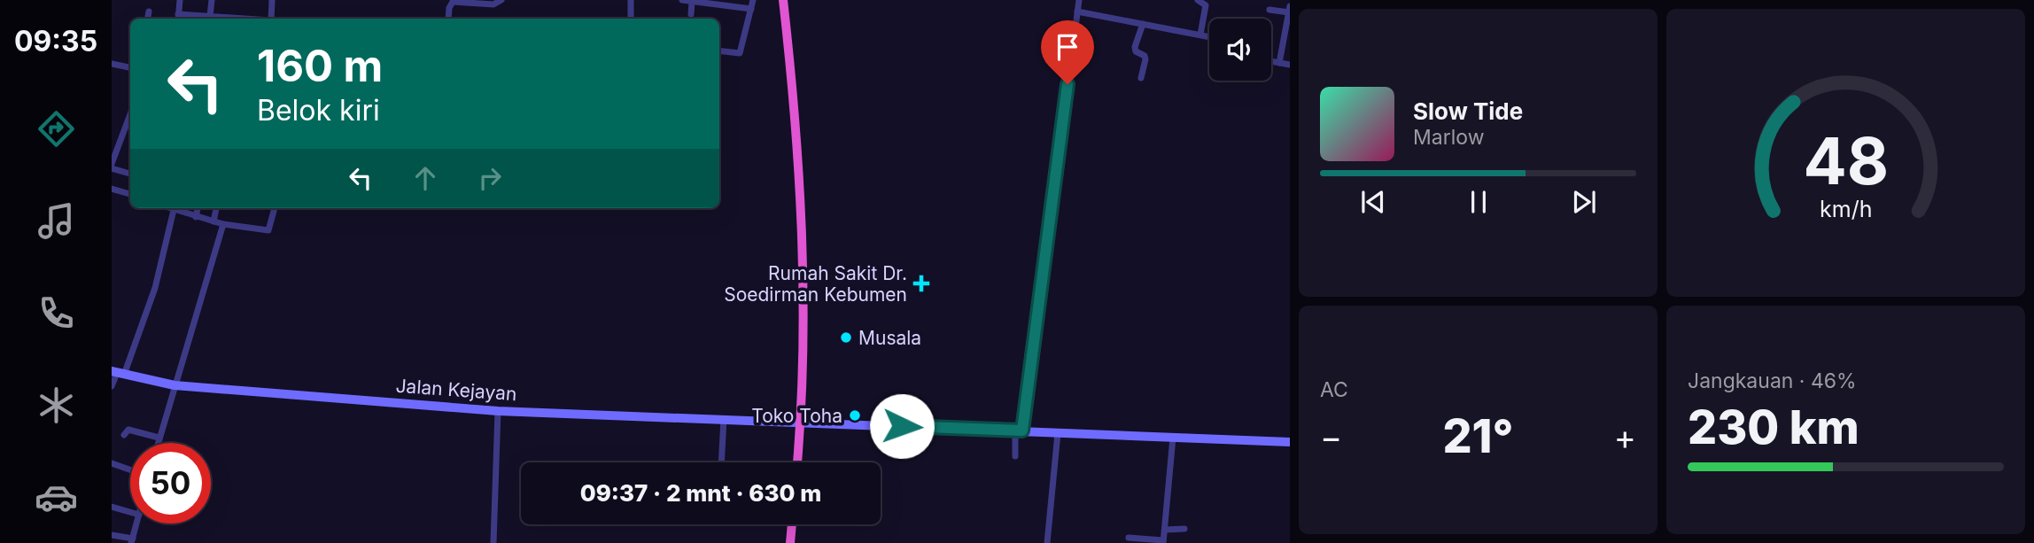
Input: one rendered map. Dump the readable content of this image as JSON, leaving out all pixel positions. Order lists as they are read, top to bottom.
{
  "streets": {
    "main road": ["Jalan Kejayan"]
  },
  "places": {
    "health": ["Rumah Sakit Dr. Soedirman Kebumen"],
    "other": ["Musala", "Toko Toha"]
  },
  "page": {
    "tabs": "09:35",
    "turn": ["160 m", "Belok kiri"],
    "song": ["Slow Tide", "Marlow"],
    "tile": [
      "AC",
      ["Jangkauan · 46%", "230 km"]
    ],
    "heat": ["−", "21°", "+"],
    "limit": "50",
    "trip": "09:37 · 2 mnt · 630 m",
    "gauge": ["48", "km/h"]
  }
}
